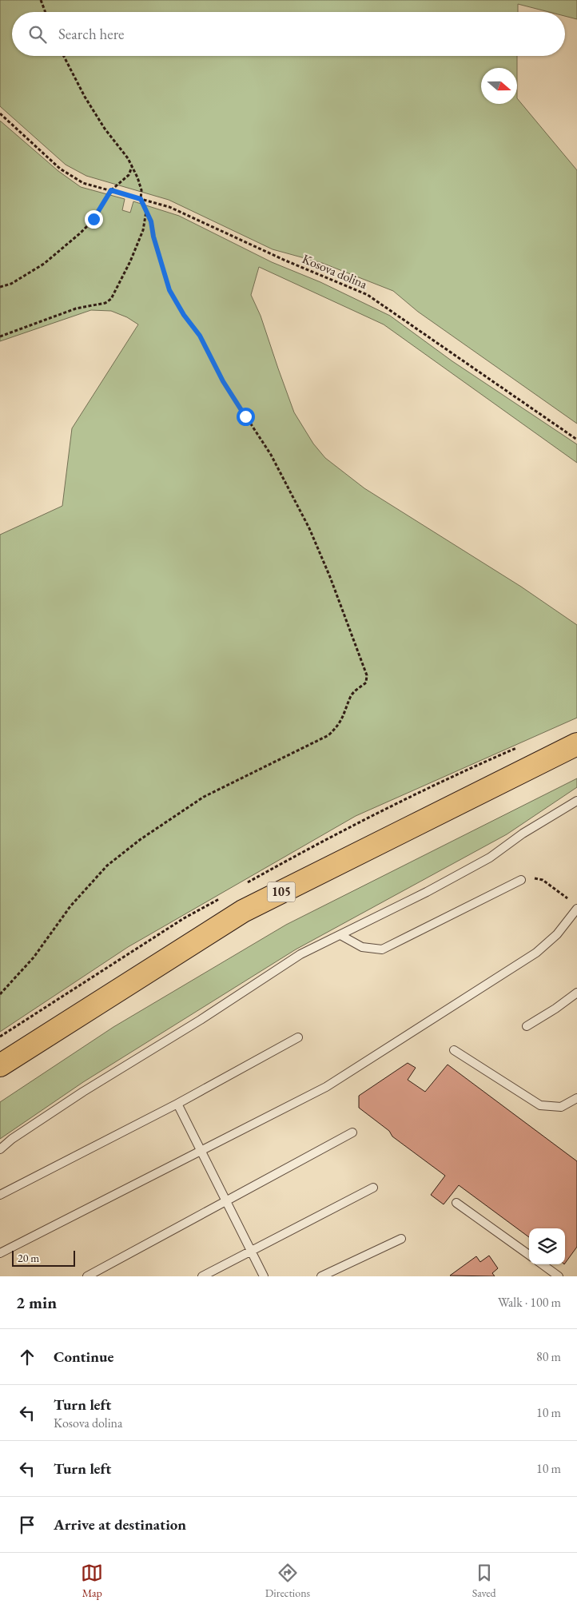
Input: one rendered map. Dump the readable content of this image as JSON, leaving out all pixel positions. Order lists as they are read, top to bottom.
{
  "streets": {
    "main road": ["105"],
    "path": ["Kosova dolina"]
  },
  "scale_bar": "20 m",
  "north": "right",
  "page": {
    "search": "Search here",
    "scale": "20 m",
    "heading": ["2 min", "Walk · 100 m"],
    "list": [
      ["Continue", "80 m"],
      ["Turn left", "Kosova dolina", "10 m"],
      ["Turn left", "10 m"],
      "Arrive at destination"
    ],
    "nav": ["Map", "Directions", "Saved"]
  }
}
